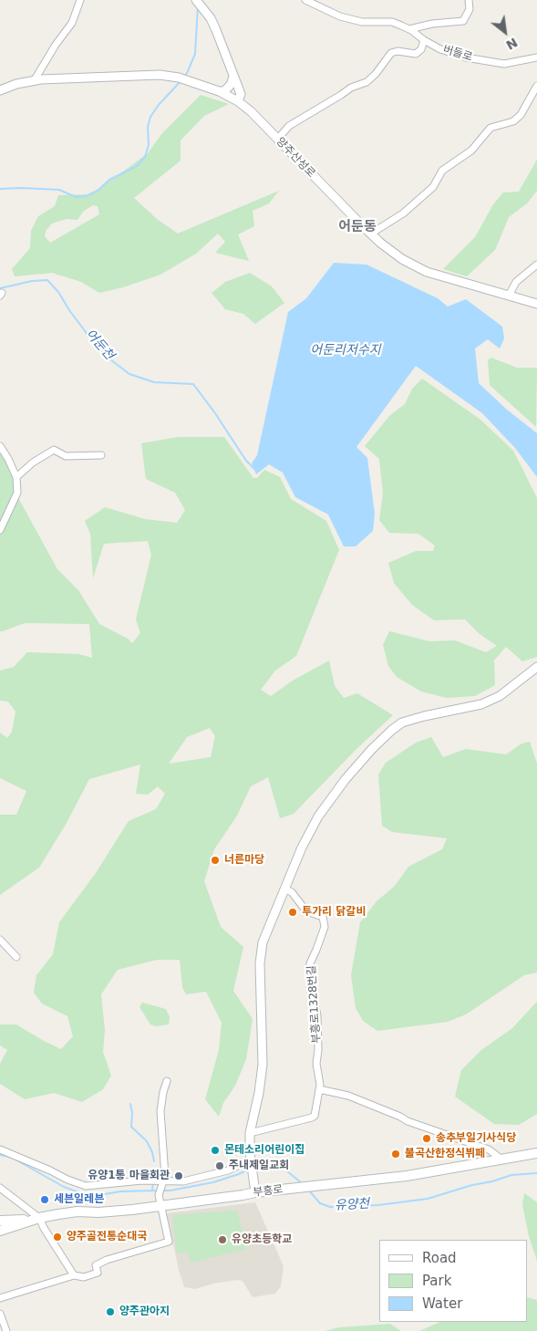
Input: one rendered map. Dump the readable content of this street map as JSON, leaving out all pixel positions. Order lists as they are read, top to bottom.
{
  "streets": {
    "main road": ["부흥로"],
    "street": ["버들로", "양주산성로", "부흥로1328번길"]
  },
  "districts": ["어둔동"],
  "water": ["어둔천", "어둔리저수지", "유양천"],
  "places": [
    "너른마당",
    "투가리 닭갈비",
    "송추부일기사식당",
    "몬테소리어린이집",
    "불곡산한정식뷔페",
    "주내제일교회",
    "유양1통 마을회관",
    "세븐일레븐",
    "양주골전통순대국",
    "유양초등학교",
    "양주관아지"
  ],
  "legend": ["Road", "Park", "Water"],
  "north": "bottom right"
}
